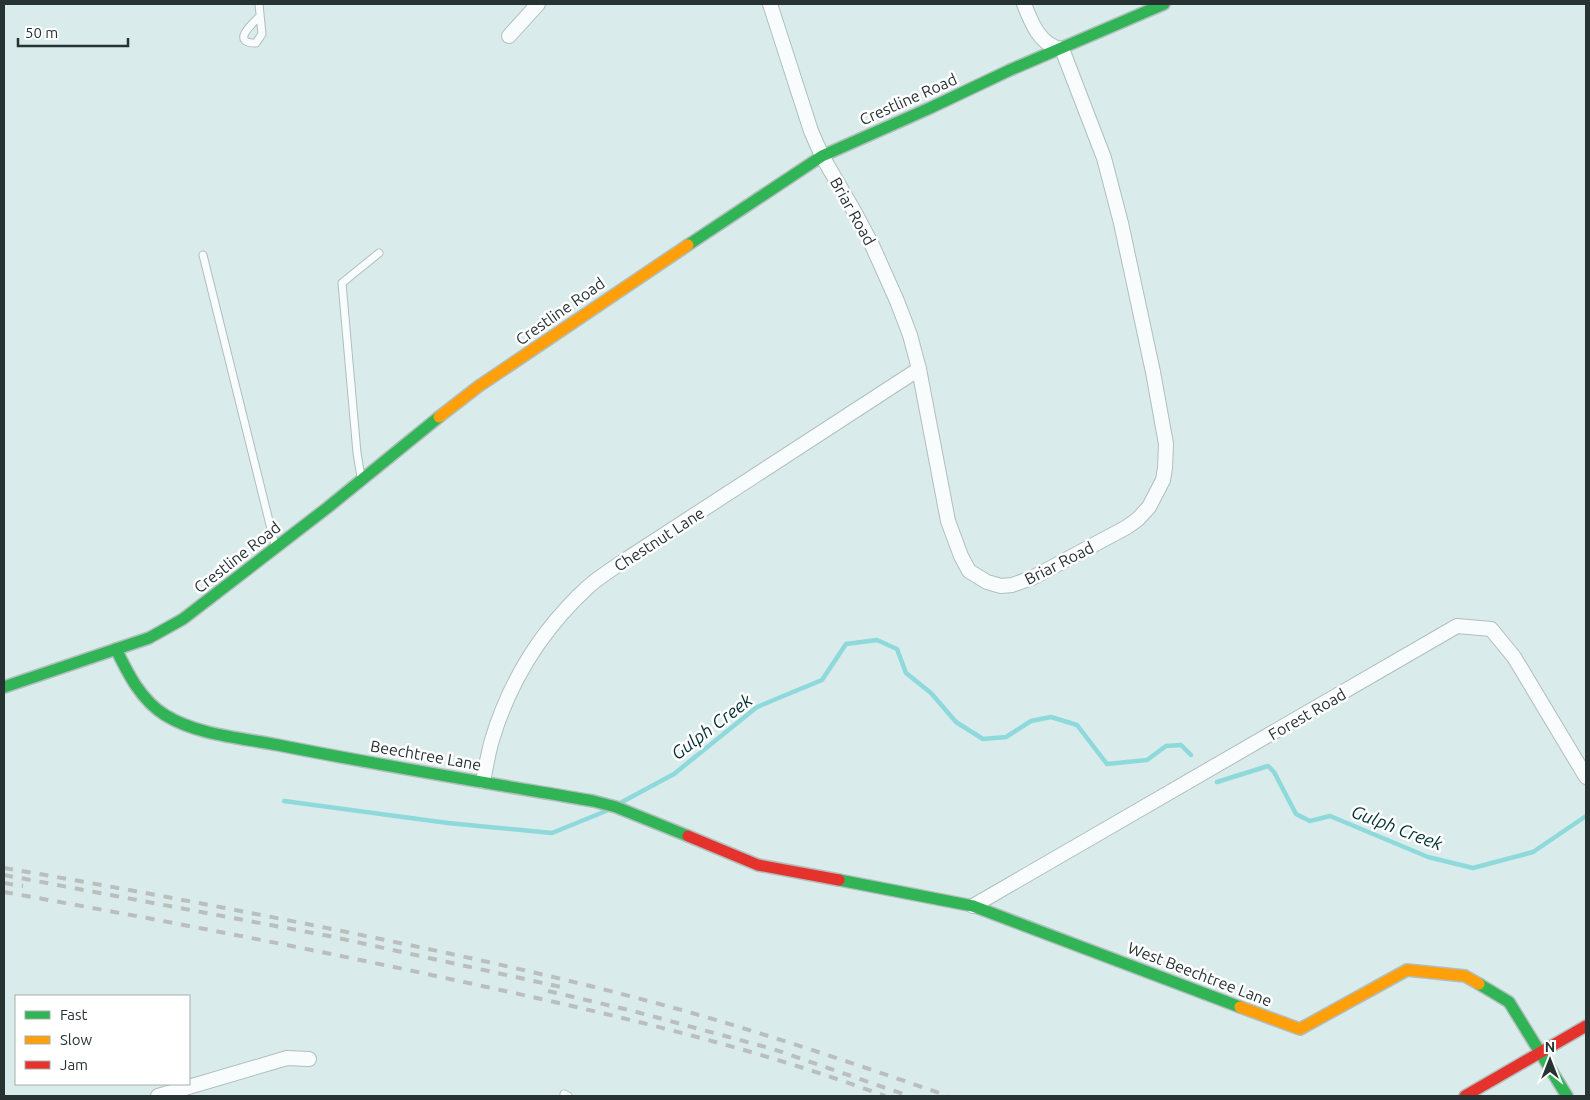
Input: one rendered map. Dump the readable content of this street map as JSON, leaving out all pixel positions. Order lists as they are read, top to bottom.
{
  "streets": {
    "street": [
      "Crestline Road",
      "Briar Road",
      "Chestnut Lane",
      "Forest Road",
      "Beechtree Lane",
      "West Beechtree Lane"
    ]
  },
  "crossings": [
    ["Crestline Road", "Briar Road"],
    ["Crestline Road", "Beechtree Lane"],
    ["Briar Road", "Chestnut Lane"],
    ["Chestnut Lane", "Beechtree Lane"],
    ["Forest Road", "West Beechtree Lane"],
    ["Beechtree Lane", "West Beechtree Lane"]
  ],
  "water": ["Gulph Creek"],
  "legend": ["Fast", "Slow", "Jam"],
  "scale_bar": "50 m",
  "north": "top"
}
